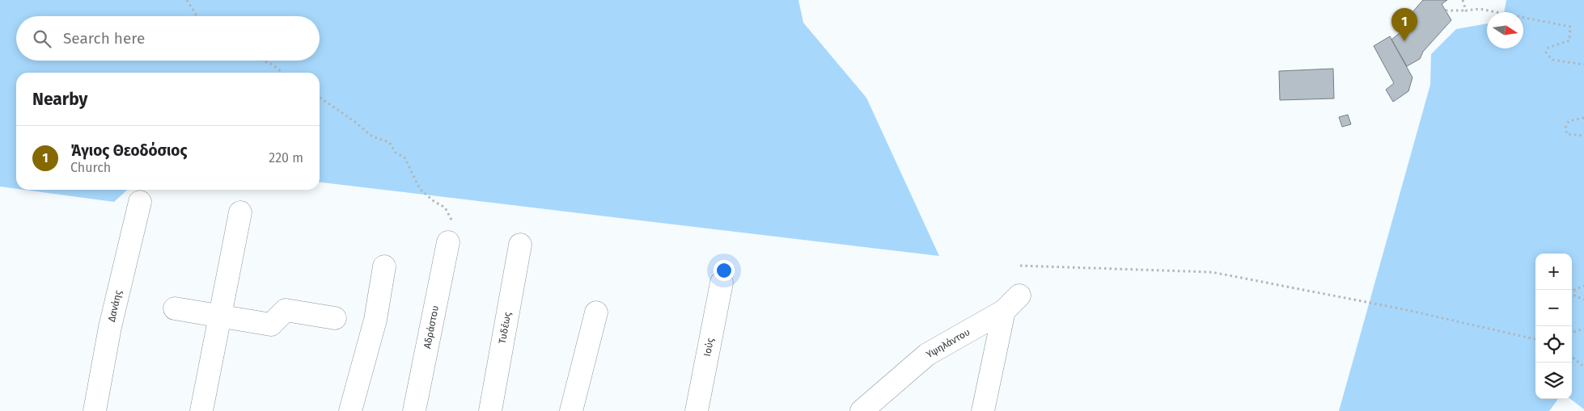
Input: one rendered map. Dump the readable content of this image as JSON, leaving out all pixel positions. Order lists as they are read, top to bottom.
{
  "streets": {
    "street": [
      "Δανάης",
      "Αδράστου",
      "Τυδέως",
      "Υψηλάντου",
      "Ιούς"
    ]
  },
  "north": "right",
  "page": {
    "pins": "1",
    "search": "Search here",
    "heading": "Nearby",
    "list": [
      {
        "mark": "1",
        "name": "Άγιος Θεοδόσιος",
        "note": "Church",
        "value": "220 m"
      }
    ],
    "map_buttons": ["+", "−"]
  }
}
